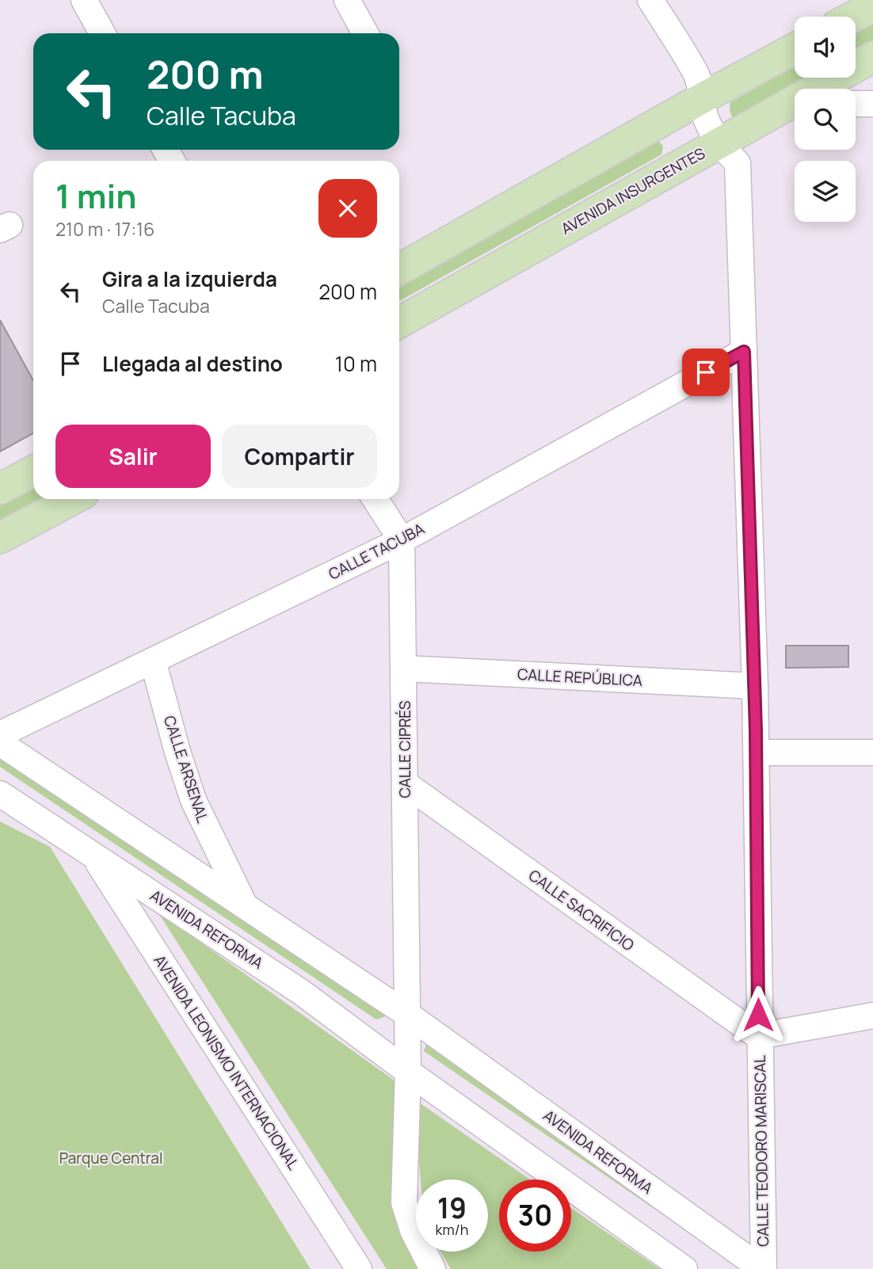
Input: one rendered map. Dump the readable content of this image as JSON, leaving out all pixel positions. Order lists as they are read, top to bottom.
{
  "streets": {
    "main road": ["AVENIDA INSURGENTES"],
    "street": [
      "CALLE TACUBA",
      "CALLE REPÚBLICA",
      "CALLE CIPRÉS",
      "CALLE ARSENAL",
      "CALLE SACRIFICIO",
      "AVENIDA REFORMA",
      "AVENIDA LEONISMO INTERNACIONAL",
      "CALLE TEODORO MARISCAL"
    ]
  },
  "crossings": [
    ["AVENIDA INSURGENTES", "CALLE TEODORO MARISCAL"],
    ["CALLE TACUBA", "CALLE CIPRÉS"],
    ["CALLE TACUBA", "CALLE ARSENAL"],
    ["CALLE TACUBA", "CALLE TEODORO MARISCAL"],
    ["CALLE REPÚBLICA", "CALLE CIPRÉS"],
    ["CALLE REPÚBLICA", "CALLE TEODORO MARISCAL"],
    ["CALLE CIPRÉS", "CALLE SACRIFICIO"],
    ["CALLE CIPRÉS", "AVENIDA REFORMA"],
    ["CALLE ARSENAL", "AVENIDA REFORMA"],
    ["CALLE SACRIFICIO", "CALLE TEODORO MARISCAL"],
    ["AVENIDA REFORMA", "AVENIDA LEONISMO INTERNACIONAL"],
    ["AVENIDA REFORMA", "CALLE TEODORO MARISCAL"]
  ],
  "parks": ["Parque Central"],
  "page": {
    "turn": ["200 m", "Calle Tacuba"],
    "heading": ["1 min", "210 m · 17:16"],
    "list": [
      {
        "name": "Gira a la izquierda",
        "note": "Calle Tacuba",
        "value": "200 m"
      },
      {
        "name": "Llegada al destino",
        "value": "10 m"
      }
    ],
    "buttons": ["Salir", "Compartir"],
    "speed": "19 km/h",
    "limit": "30"
  }
}
